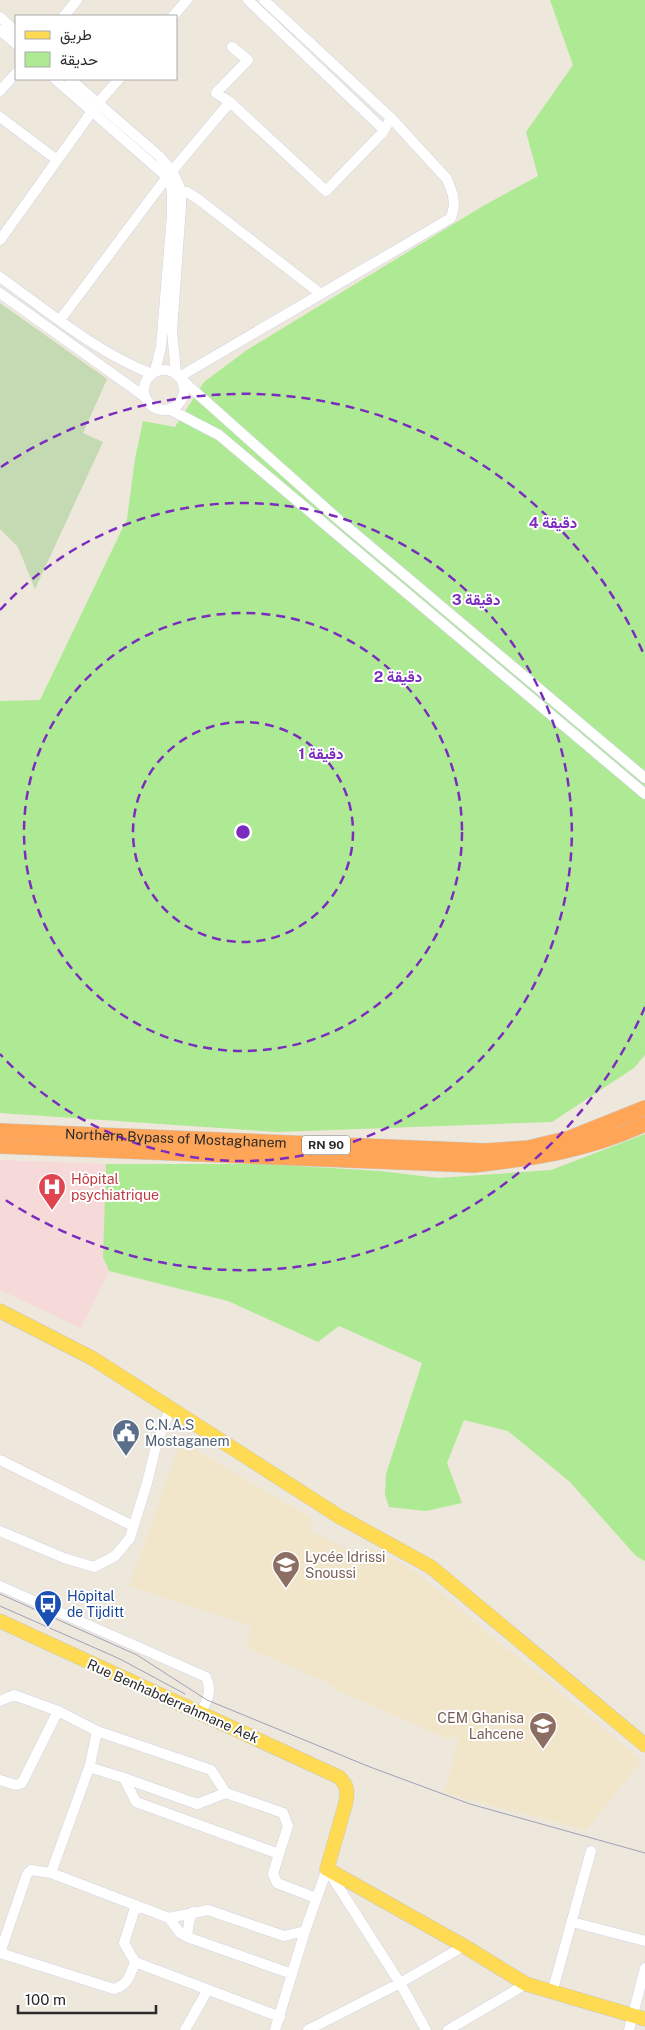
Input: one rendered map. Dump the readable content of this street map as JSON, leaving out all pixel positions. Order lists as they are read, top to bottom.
{
  "streets": {
    "highway": ["Northern Bypass of Mostaghanem", "RN 90"],
    "main road": ["Rue Benhabderrahmane Aek"]
  },
  "places": {
    "hospital": ["Hôpital psychiatrique"],
    "public building": ["C.N.A.S Mostaganem"],
    "school or university": ["Lycée Idrissi Snoussi", "CEM Ghanisa Lahcene"],
    "bus stop": ["Hôpital de Tijditt"]
  },
  "legend": ["طريق", "حديقة"],
  "scale_bar": "100 m",
  "rings": [
    "4 دقيقة",
    "3 دقيقة",
    "2 دقيقة",
    "1 دقيقة"
  ]
}
